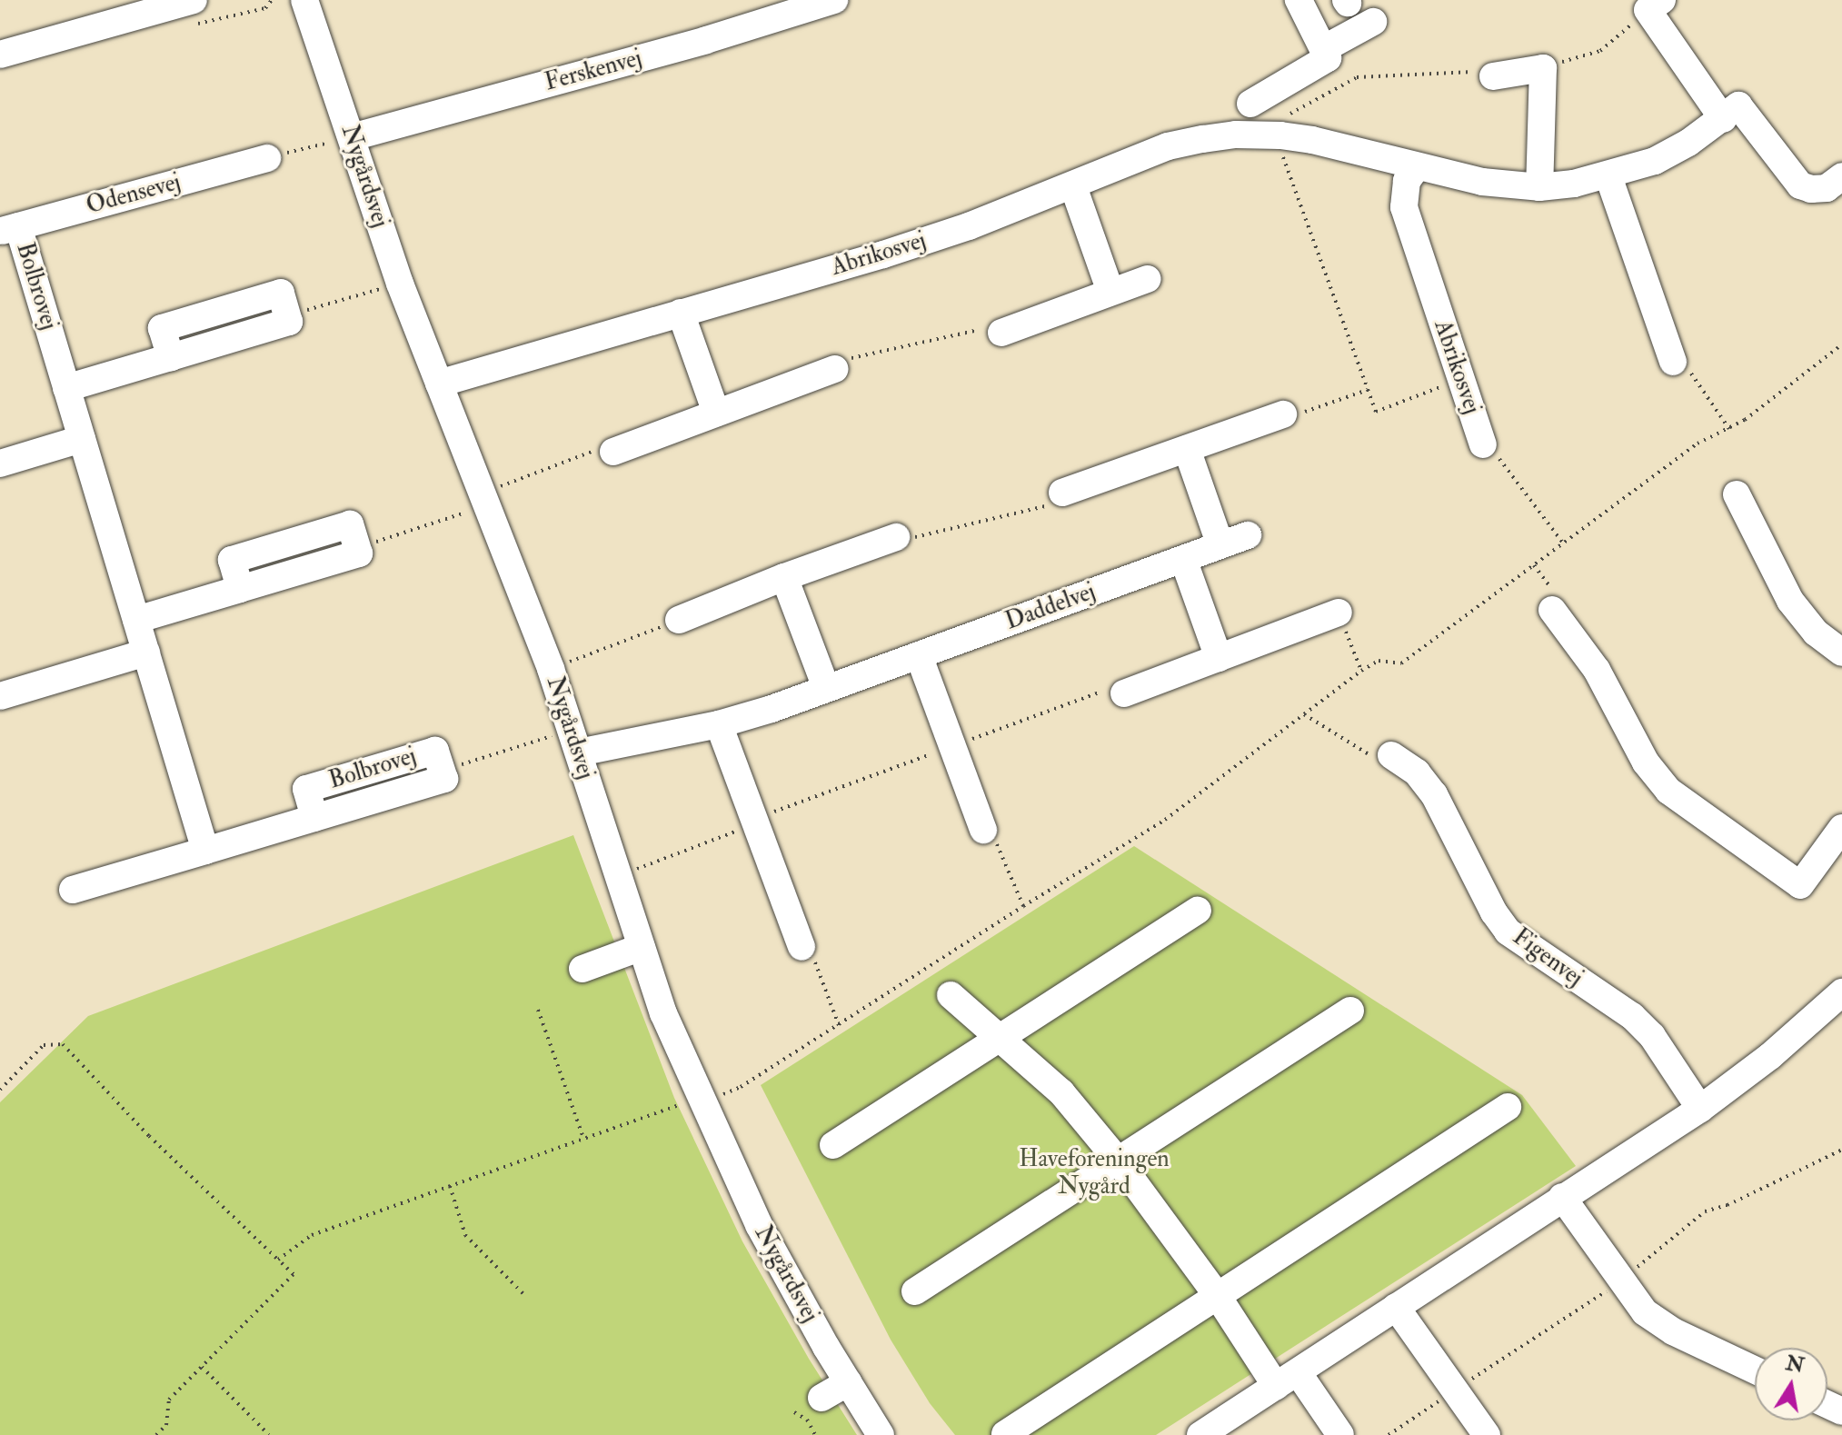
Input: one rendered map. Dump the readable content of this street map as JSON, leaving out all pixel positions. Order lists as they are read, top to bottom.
{
  "streets": {
    "street": [
      "Ferskenvej",
      "Nygårdsvej",
      "Odensevej",
      "Abrikosvej",
      "Bolbrovej",
      "Daddelvej",
      "Figenvej"
    ]
  },
  "crossings": [
    ["Ferskenvej", "Nygårdsvej"],
    ["Nygårdsvej", "Abrikosvej"],
    ["Nygårdsvej", "Daddelvej"],
    ["Odensevej", "Bolbrovej"]
  ],
  "parks": ["Haveforeningen Nygård"],
  "north": "top"
}
